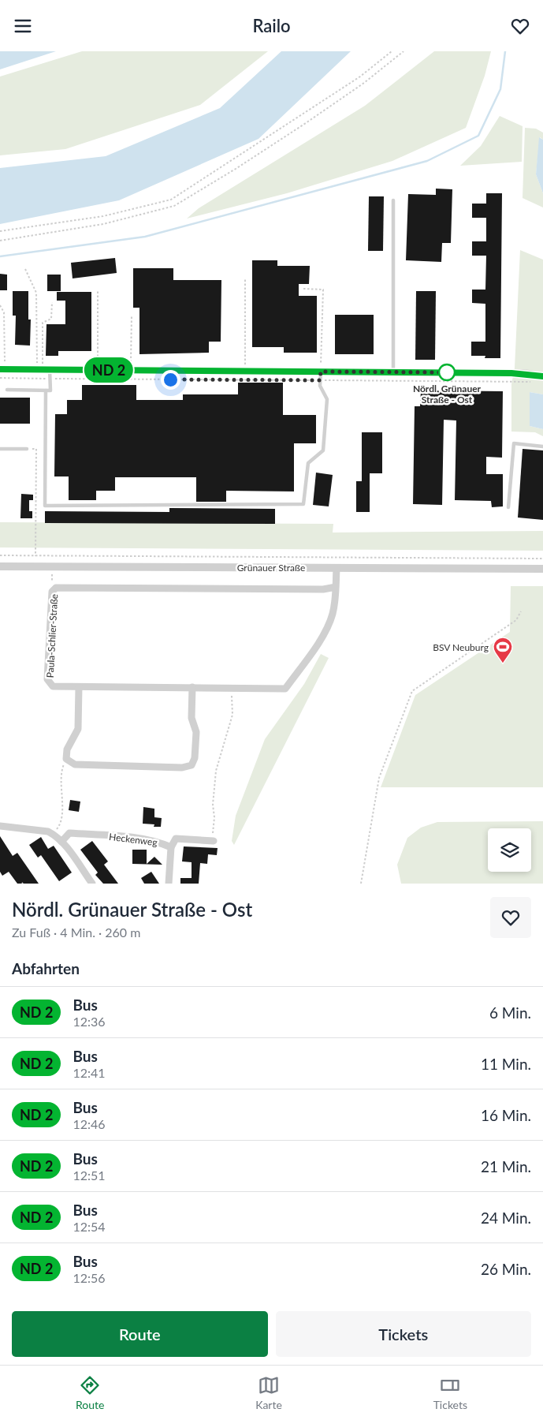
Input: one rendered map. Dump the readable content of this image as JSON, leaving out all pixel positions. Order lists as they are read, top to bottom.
{
  "streets": {
    "street": ["Grünauer Straße", "Paula-Schlier-Straße", "Heckenweg"]
  },
  "crossings": [
    ["Grünauer Straße", "Paula-Schlier-Straße"]
  ],
  "places": {
    "other": ["Nördl. Grünauer Straße - Ost"],
    "sports": ["BSV Neuburg"]
  },
  "page": {
    "header": "Railo",
    "on_map": "ND 2",
    "heading": [
      ["Nördl. Grünauer Straße - Ost", "Zu Fuß · 4 Min. · 260 m"],
      "Abfahrten"
    ],
    "list": [
      {
        "mark": "ND 2",
        "name": "Bus",
        "note": "12:36",
        "value": "6 Min."
      },
      {
        "mark": "ND 2",
        "name": "Bus",
        "note": "12:41",
        "value": "11 Min."
      },
      {
        "mark": "ND 2",
        "name": "Bus",
        "note": "12:46",
        "value": "16 Min."
      },
      {
        "mark": "ND 2",
        "name": "Bus",
        "note": "12:51",
        "value": "21 Min."
      },
      {
        "mark": "ND 2",
        "name": "Bus",
        "note": "12:54",
        "value": "24 Min."
      },
      {
        "mark": "ND 2",
        "name": "Bus",
        "note": "12:56",
        "value": "26 Min."
      }
    ],
    "buttons": ["Route", "Tickets"],
    "tabs": ["Route", "Karte", "Tickets"]
  }
}
